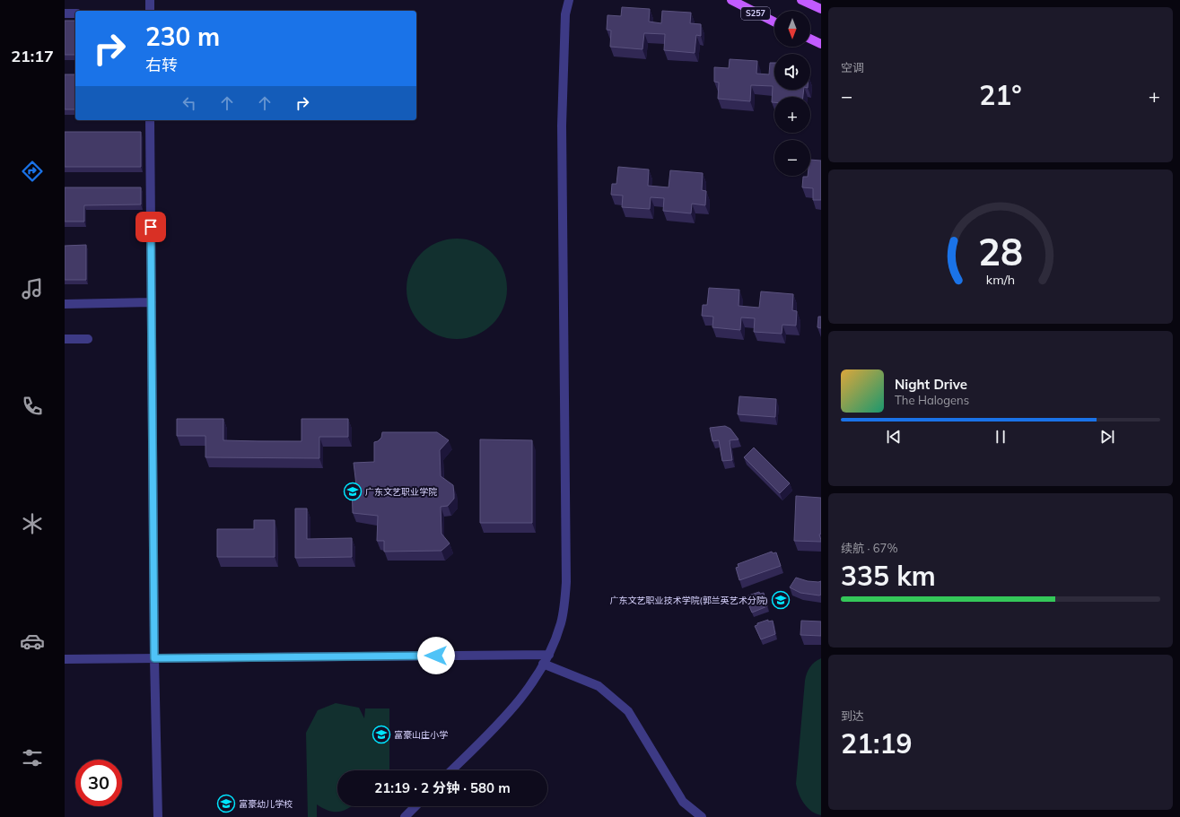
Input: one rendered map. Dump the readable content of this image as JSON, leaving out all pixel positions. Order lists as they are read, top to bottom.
{
  "streets": {
    "main road": ["S257"]
  },
  "places": {
    "school or university": [
      "广东文艺职业学院",
      "广东文艺职业技术学院(郭兰英艺术分院)",
      "富豪山庄小学",
      "富豪幼儿学校"
    ]
  },
  "north": "bottom",
  "page": {
    "tabs": "21:17",
    "tile": [
      "空调",
      ["续航 · 67%", "335 km"],
      ["到达", "21:19"]
    ],
    "map_buttons": ["+", "−"],
    "turn": ["230 m", "右转"],
    "heat": ["−", "21°", "+"],
    "song": ["Night Drive", "The Halogens"],
    "limit": "30",
    "trip": "21:19 · 2 分钟 · 580 m",
    "gauge": ["28", "km/h"]
  }
}
